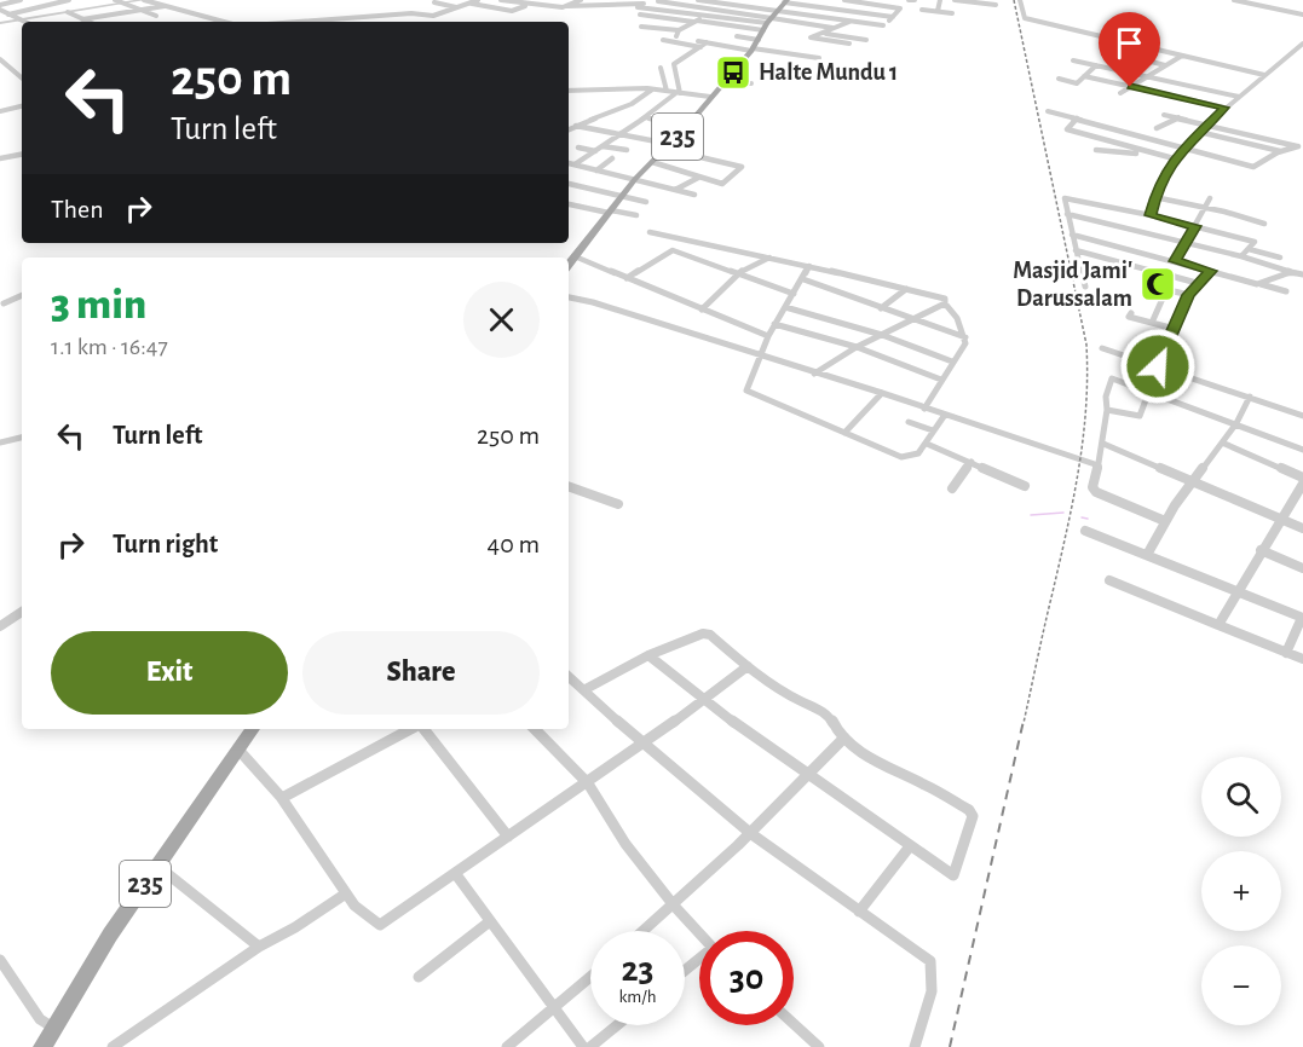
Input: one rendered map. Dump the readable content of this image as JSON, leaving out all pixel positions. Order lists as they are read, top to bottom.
{
  "streets": {
    "main road": ["235"]
  },
  "places": {
    "bus stop": ["Halte Mundu 1"],
    "mosque": ["Masjid Jami' Darussalam"]
  },
  "page": {
    "turn": ["250 m", "Turn left"],
    "then": "Then",
    "heading": ["3 min", "1.1 km · 16:47"],
    "list": [
      {
        "name": "Turn left",
        "value": "250 m"
      },
      {
        "name": "Turn right",
        "value": "40 m"
      }
    ],
    "buttons": ["Exit", "Share"],
    "map_buttons": ["+", "−"],
    "speed": "23 km/h",
    "limit": "30"
  }
}
